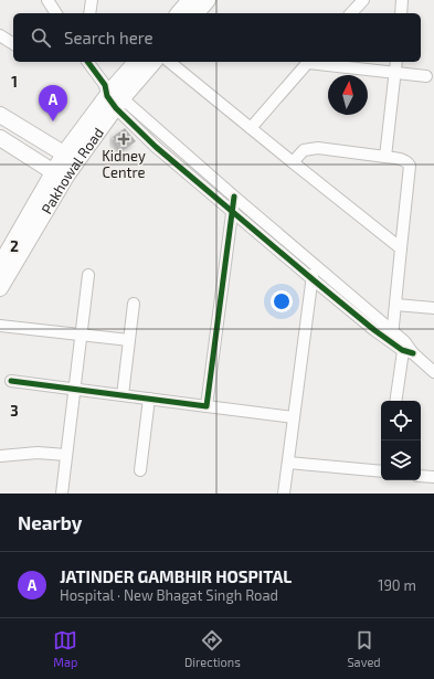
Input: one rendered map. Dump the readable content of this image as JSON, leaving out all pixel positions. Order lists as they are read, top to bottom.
{
  "streets": {
    "street": ["Pakhowal Road"]
  },
  "places": {
    "health": ["Kidney Centre"]
  },
  "north": "top",
  "page": {
    "search": "Search here",
    "pins": "A",
    "heading": "Nearby",
    "list": [
      {
        "mark": "A",
        "name": "JATINDER GAMBHIR HOSPITAL",
        "note": "Hospital · New Bhagat Singh Road",
        "value": "190 m"
      }
    ],
    "nav": ["Map", "Directions", "Saved"]
  },
  "grid": {
    "rows": ["1", "2", "3"]
  }
}
